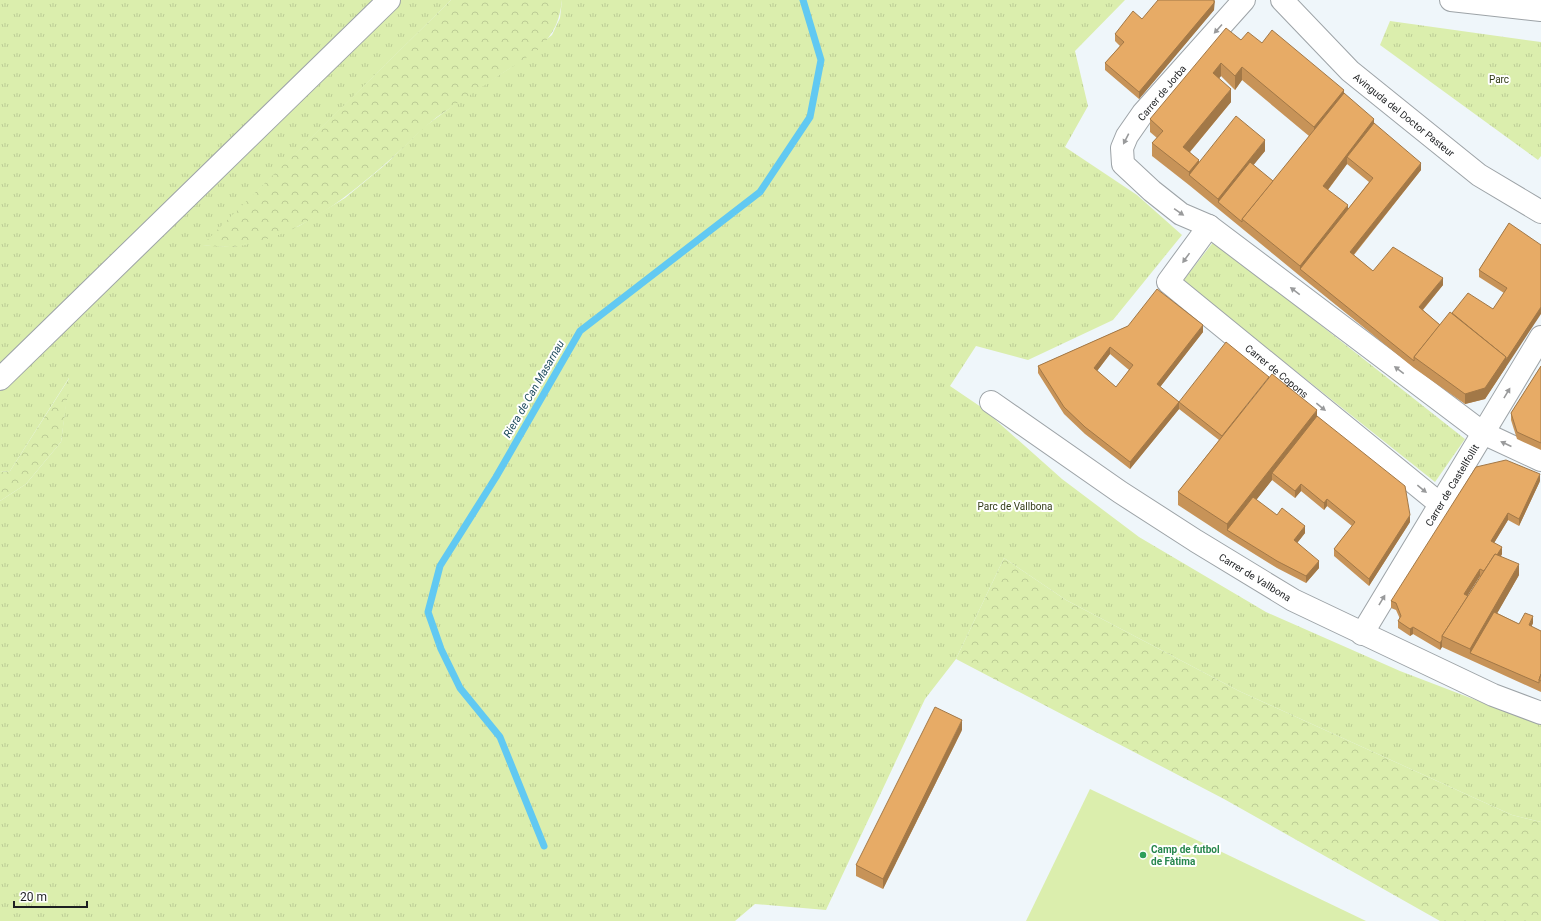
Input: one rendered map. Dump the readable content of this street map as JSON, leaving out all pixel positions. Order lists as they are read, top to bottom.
{
  "streets": {
    "street": [
      "Carrer de Jorba",
      "Avinguda del Doctor Pasteur",
      "Carrer de Copons",
      "Carrer de Castellfollit",
      "Carrer de Vallbona"
    ]
  },
  "crossings": [
    ["Carrer de Jorba", "Carrer de Copons"],
    ["Carrer de Copons", "Carrer de Castellfollit"],
    ["Carrer de Castellfollit", "Carrer de Vallbona"]
  ],
  "one_way": ["Carrer de Castellfollit"],
  "water": ["Riera de Can Masarnau"],
  "parks": ["Parc", "Parc de Vallbona"],
  "places": ["Camp de futbol de Fàtima"],
  "scale_bar": "20 m"
}
